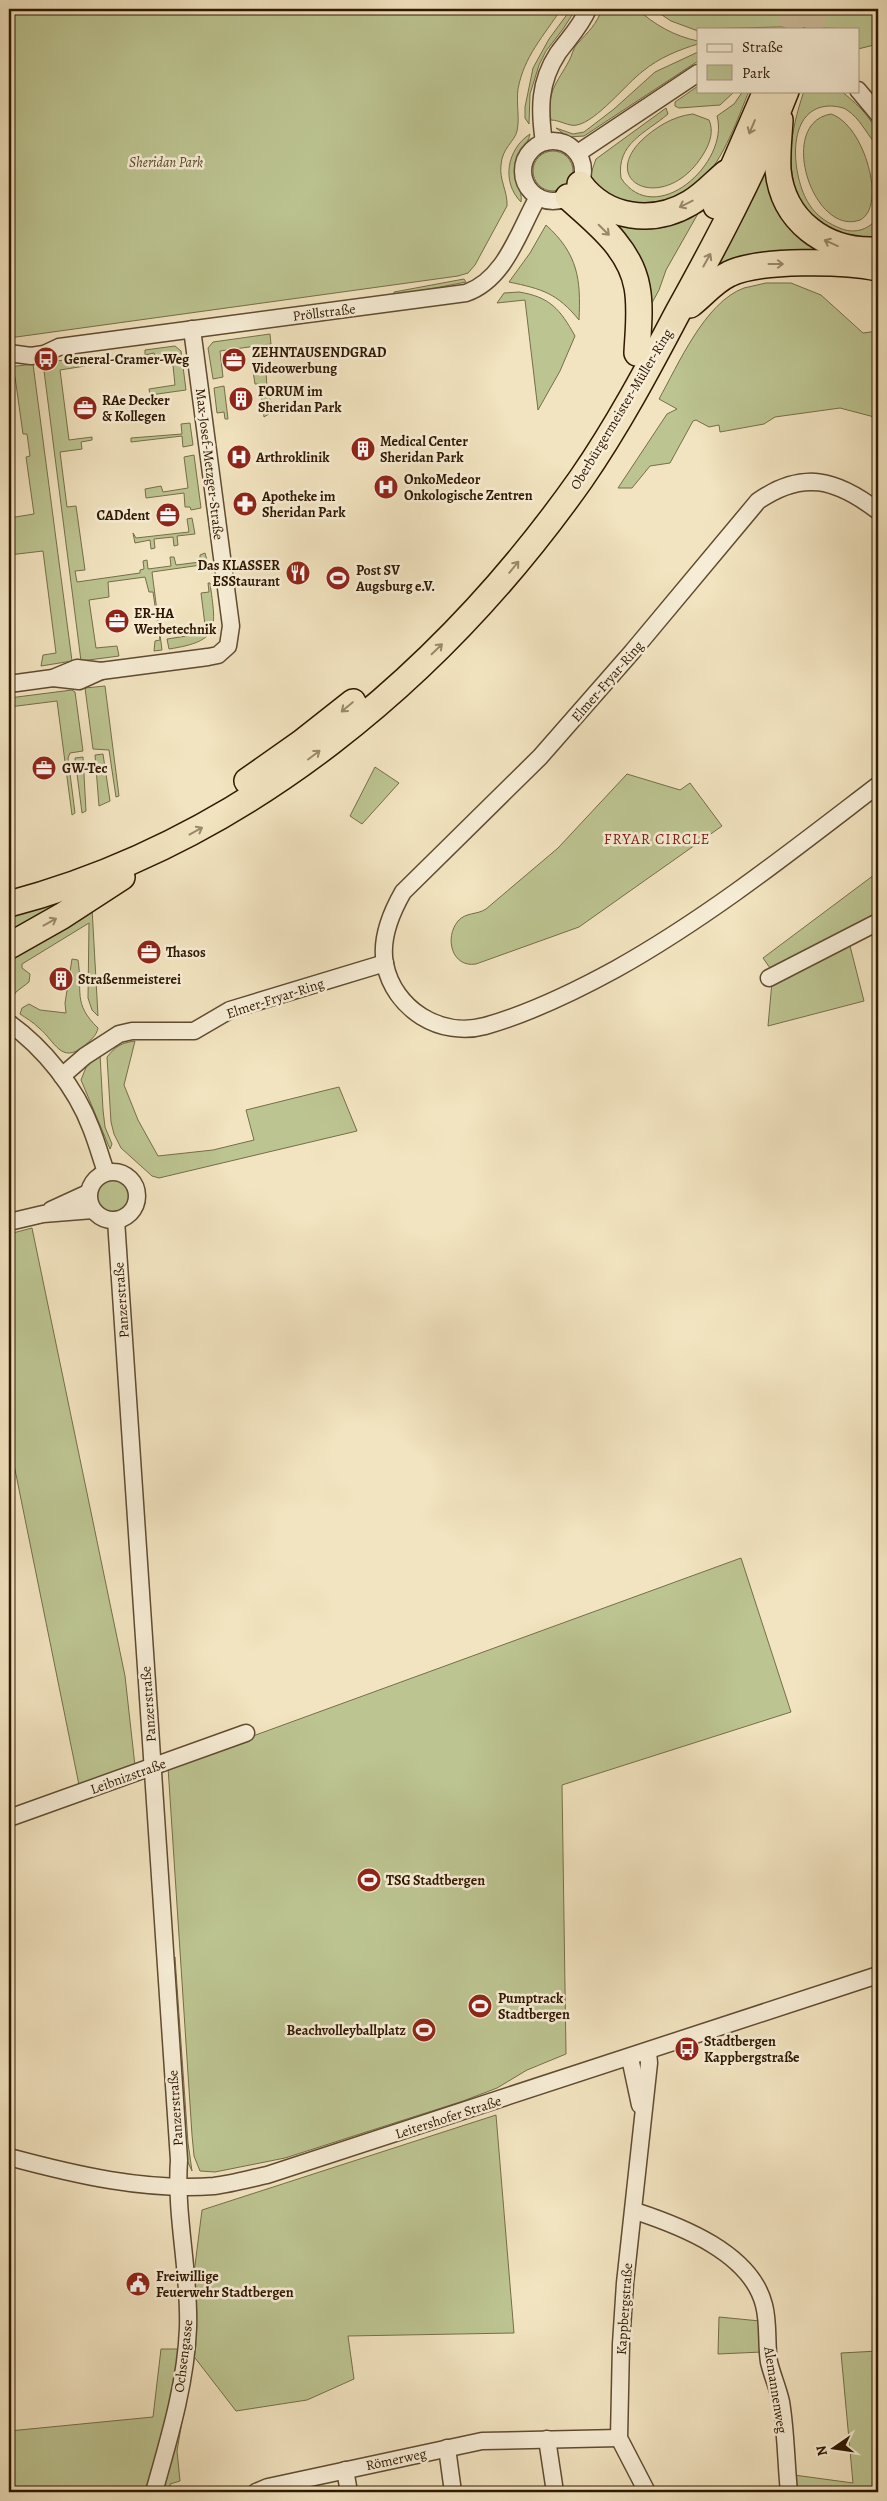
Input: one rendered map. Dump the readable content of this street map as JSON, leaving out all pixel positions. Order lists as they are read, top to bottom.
{
  "streets": {
    "highway": ["Oberbürgermeister-Müller-Ring"],
    "street": [
      "Pröllstraße",
      "Max-Josef-Metzger-Straße",
      "Elmer-Fryar-Ring",
      "Panzerstraße",
      "Leibnizstraße",
      "Leitershofer Straße",
      "Kappbergstraße",
      "Ochsengasse",
      "Alemannenweg",
      "Römerweg"
    ]
  },
  "crossings": [
    ["Pröllstraße", "Max-Josef-Metzger-Straße"],
    ["Panzerstraße", "Leibnizstraße"],
    ["Panzerstraße", "Leitershofer Straße"],
    ["Panzerstraße", "Ochsengasse"],
    ["Leitershofer Straße", "Kappbergstraße"],
    ["Leitershofer Straße", "Ochsengasse"],
    ["Kappbergstraße", "Alemannenweg"],
    ["Kappbergstraße", "Römerweg"]
  ],
  "districts": ["FRYAR CIRCLE"],
  "parks": ["Sheridan Park"],
  "places": {
    "bus stop": ["General-Cramer-Weg", "Stadtbergen Kappbergstraße"],
    "office": [
      "ZEHNTAUSENDGRAD Videowerbung",
      "RAe Decker & Kollegen",
      "CADdent",
      "ER-HA Werbetechnik",
      "GW-Tec",
      "Thasos"
    ],
    "building": ["FORUM im Sheridan Park", "Medical Center Sheridan Park", "Straßenmeisterei"],
    "hospital": ["Arthroklinik", "OnkoMedeor Onkologische Zentren"],
    "pharmacy": ["Apotheke im Sheridan Park"],
    "restaurant": ["Das KLASSER ESStaurant"],
    "sports": [
      "Post SV Augsburg e.V.",
      "TSG Stadtbergen",
      "Pumptrack Stadtbergen",
      "Beachvolleyballplatz"
    ],
    "public building": ["Freiwillige Feuerwehr Stadtbergen"]
  },
  "legend": ["Straße", "Park"],
  "north": "left"
}
